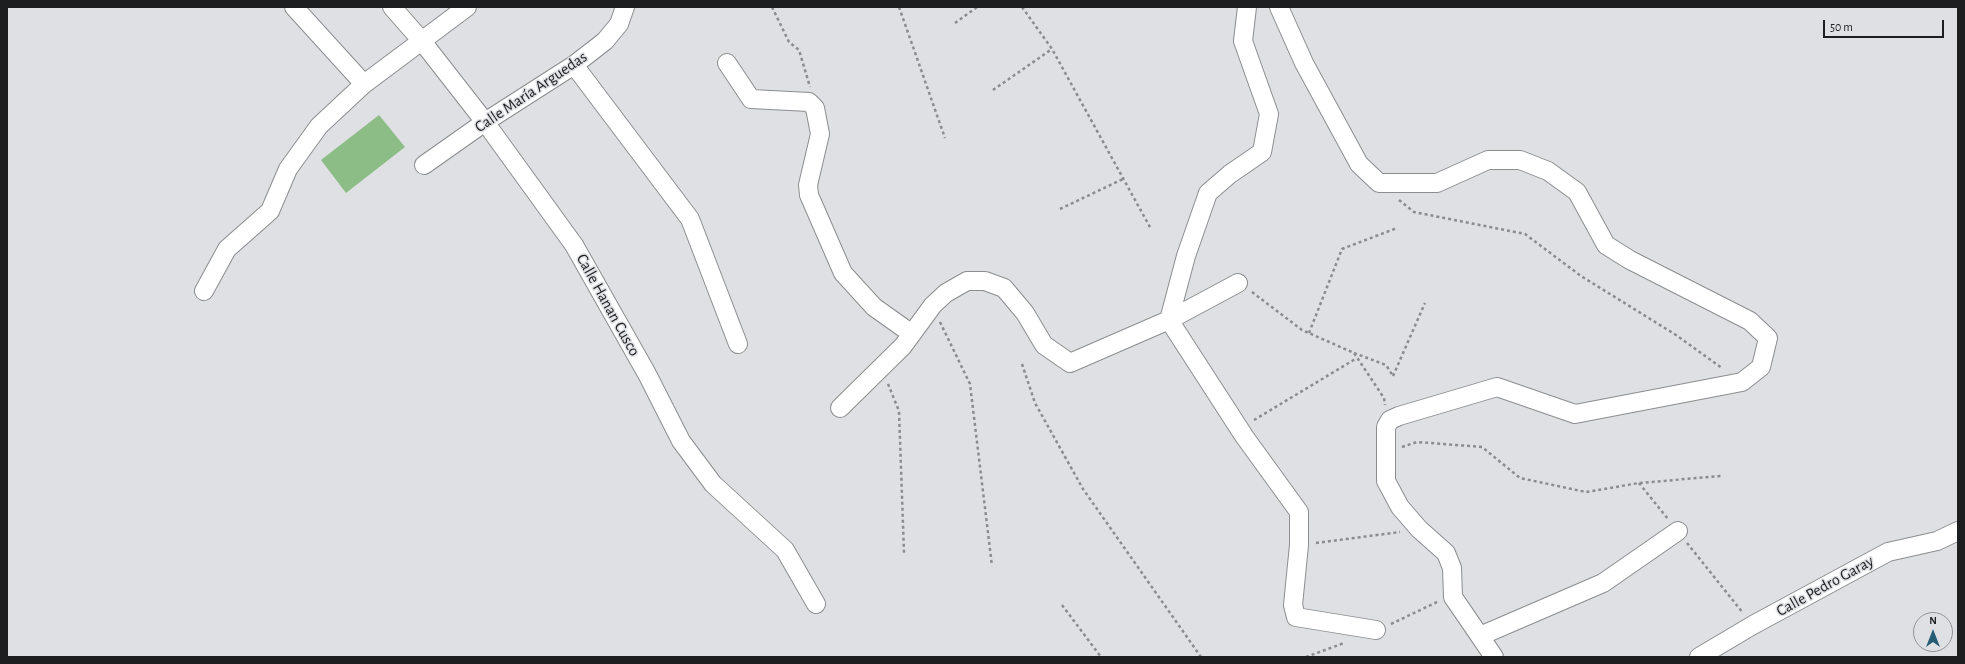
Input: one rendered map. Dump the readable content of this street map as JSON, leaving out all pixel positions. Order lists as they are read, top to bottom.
{
  "streets": {
    "street": ["Calle María Arguedas", "Calle Hanan Cusco", "Calle Pedro Garay"]
  },
  "crossings": [
    ["Calle María Arguedas", "Calle Hanan Cusco"]
  ],
  "scale_bar": "50 m",
  "north": "top"
}
